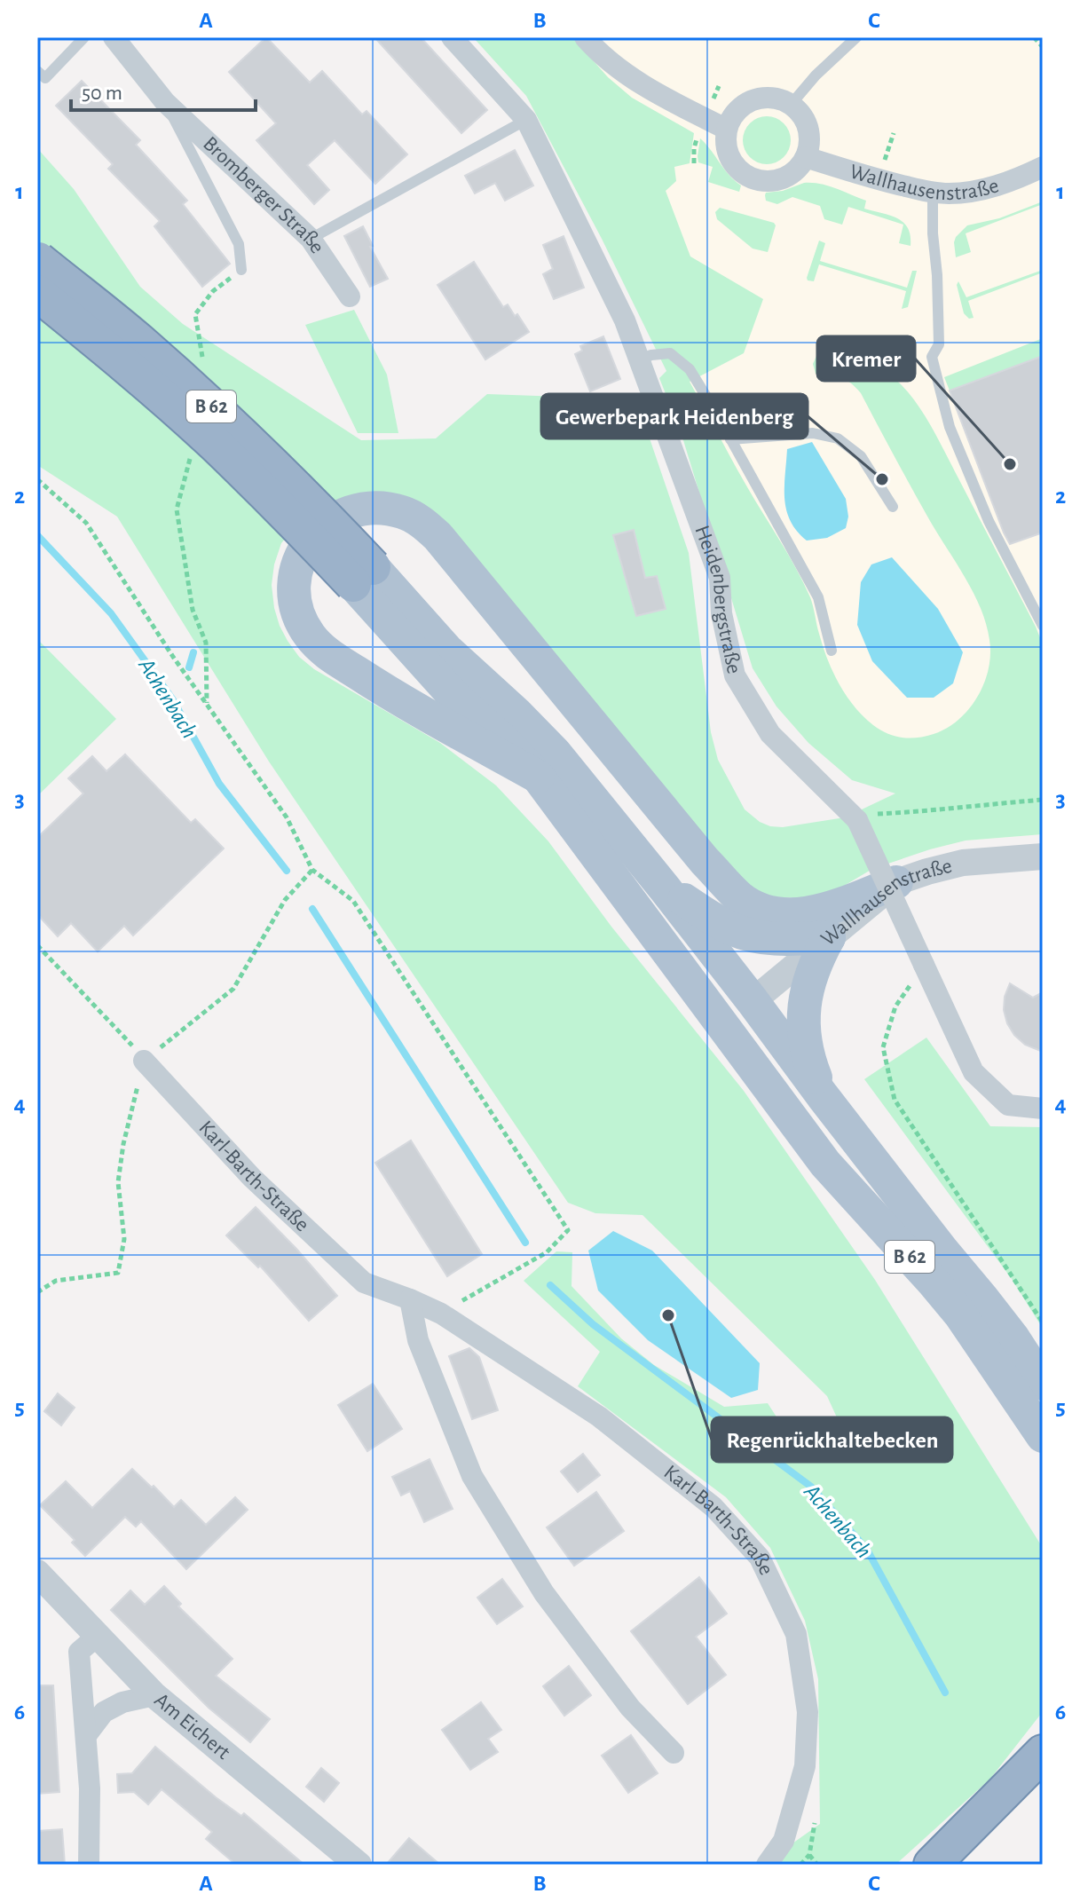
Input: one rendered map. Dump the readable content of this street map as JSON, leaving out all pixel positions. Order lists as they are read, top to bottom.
{
  "streets": {
    "highway": ["B 62"],
    "street": [
      "Wallhausenstraße",
      "Bromberger Straße",
      "Heidenbergstraße",
      "Karl-Barth-Straße",
      "Am Eichert"
    ]
  },
  "crossings": [
    ["Wallhausenstraße", "B 62"]
  ],
  "water": ["Achenbach"],
  "places": ["Kremer", "Gewerbepark Heidenberg", "Regenrückhaltebecken"],
  "scale_bar": "50 m",
  "grid": {
    "columns": ["A", "B", "C"],
    "rows": [
      "1",
      "2",
      "3",
      "4",
      "5",
      "6"
    ]
  }
}
